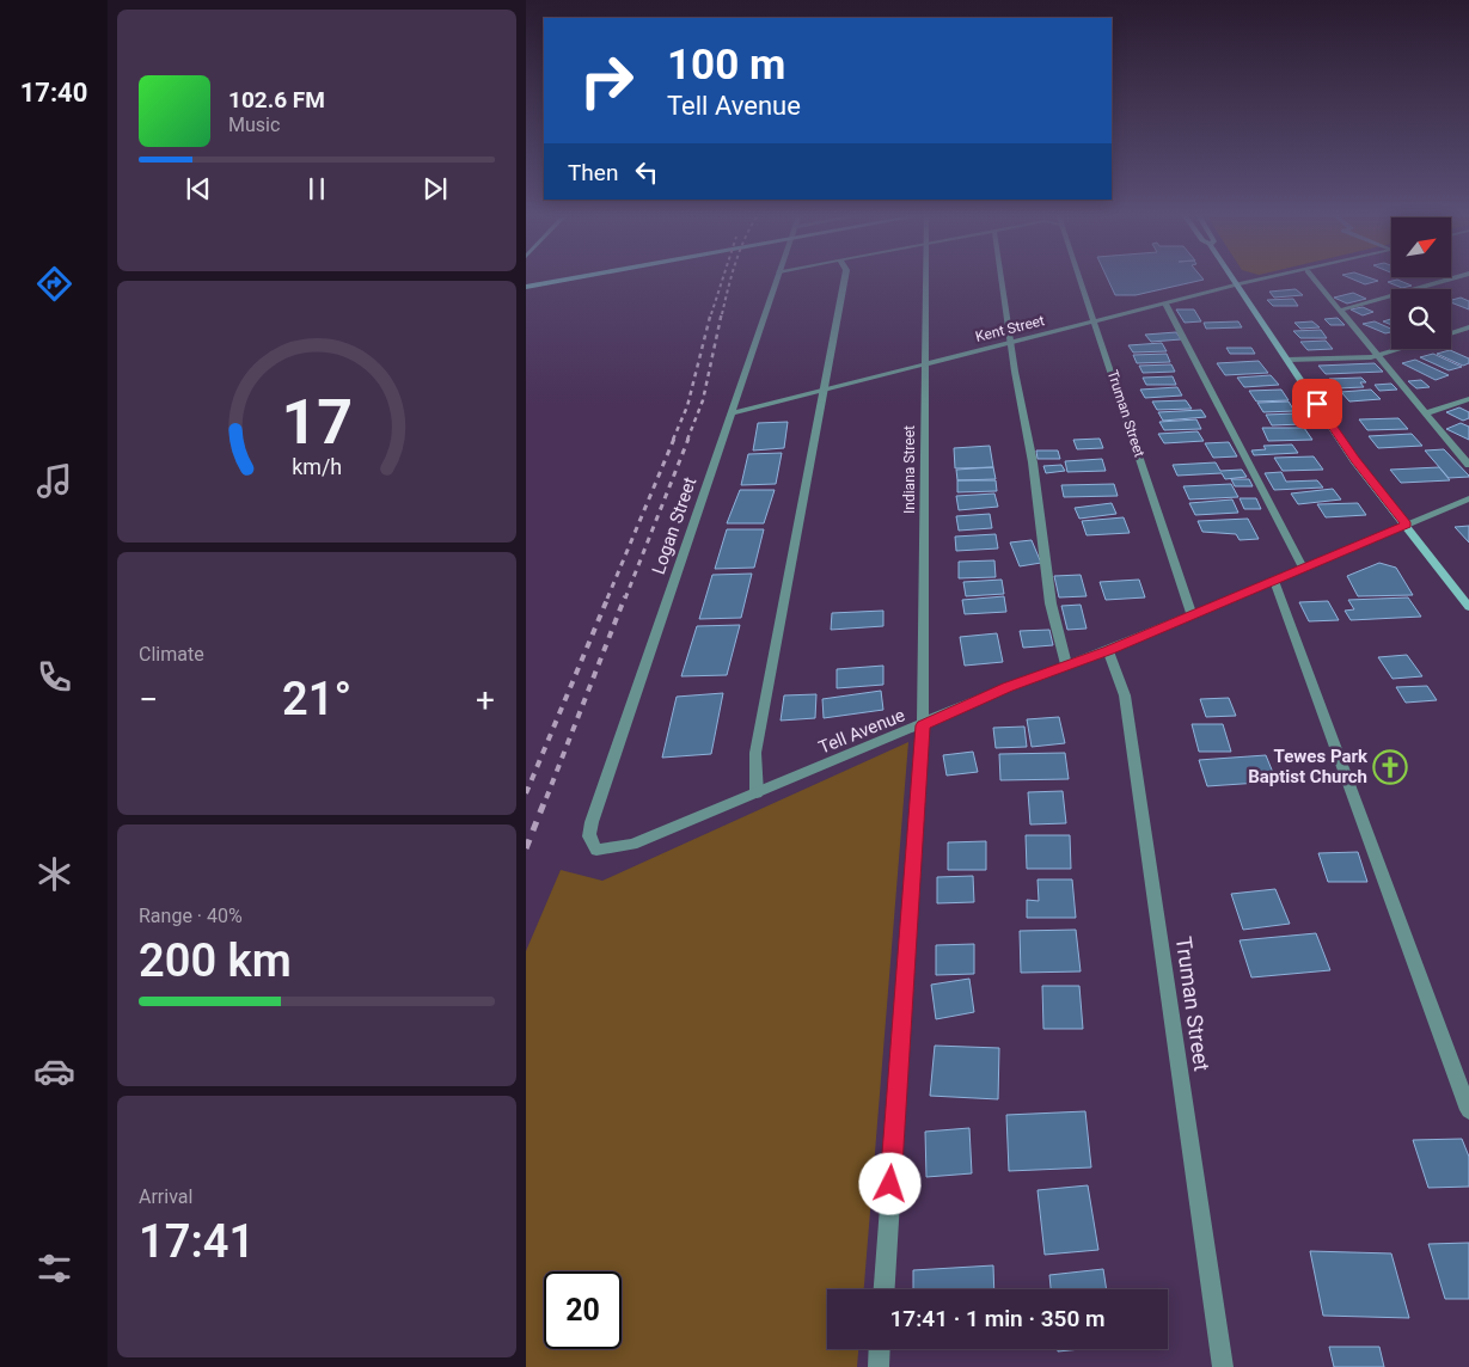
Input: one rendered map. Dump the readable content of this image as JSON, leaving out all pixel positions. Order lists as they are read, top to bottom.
{
  "streets": {
    "street": [
      "Kent Street",
      "Truman Street",
      "Indiana Street",
      "Logan Street",
      "Tell Avenue"
    ]
  },
  "crossings": [
    ["Kent Street", "Truman Street"],
    ["Kent Street", "Indiana Street"],
    ["Kent Street", "Logan Street"],
    ["Truman Street", "Tell Avenue"],
    ["Indiana Street", "Tell Avenue"],
    ["Logan Street", "Tell Avenue"]
  ],
  "places": {
    "church": ["Tewes Park Baptist Church"]
  },
  "north": "top right",
  "page": {
    "tabs": "17:40",
    "turn": ["100 m", "Tell Avenue"],
    "song": ["102.6 FM", "Music"],
    "then": "Then",
    "tile": [
      "Climate",
      ["Range · 40%", "200 km"],
      ["Arrival", "17:41"]
    ],
    "heat": ["−", "21°", "+"],
    "limit": "20",
    "trip": "17:41 · 1 min · 350 m",
    "gauge": ["17", "km/h"]
  }
}
